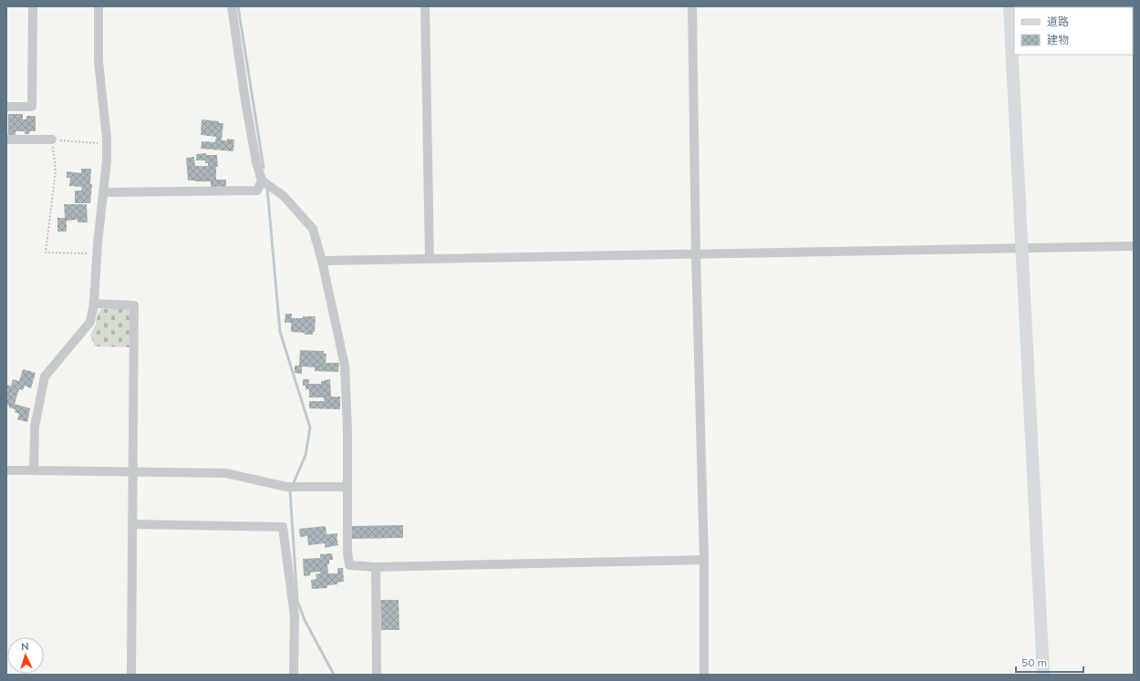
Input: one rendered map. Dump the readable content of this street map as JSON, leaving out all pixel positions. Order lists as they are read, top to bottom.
{
  "legend": ["道路", "建物"],
  "scale_bar": "50 m",
  "north": "top"
}
